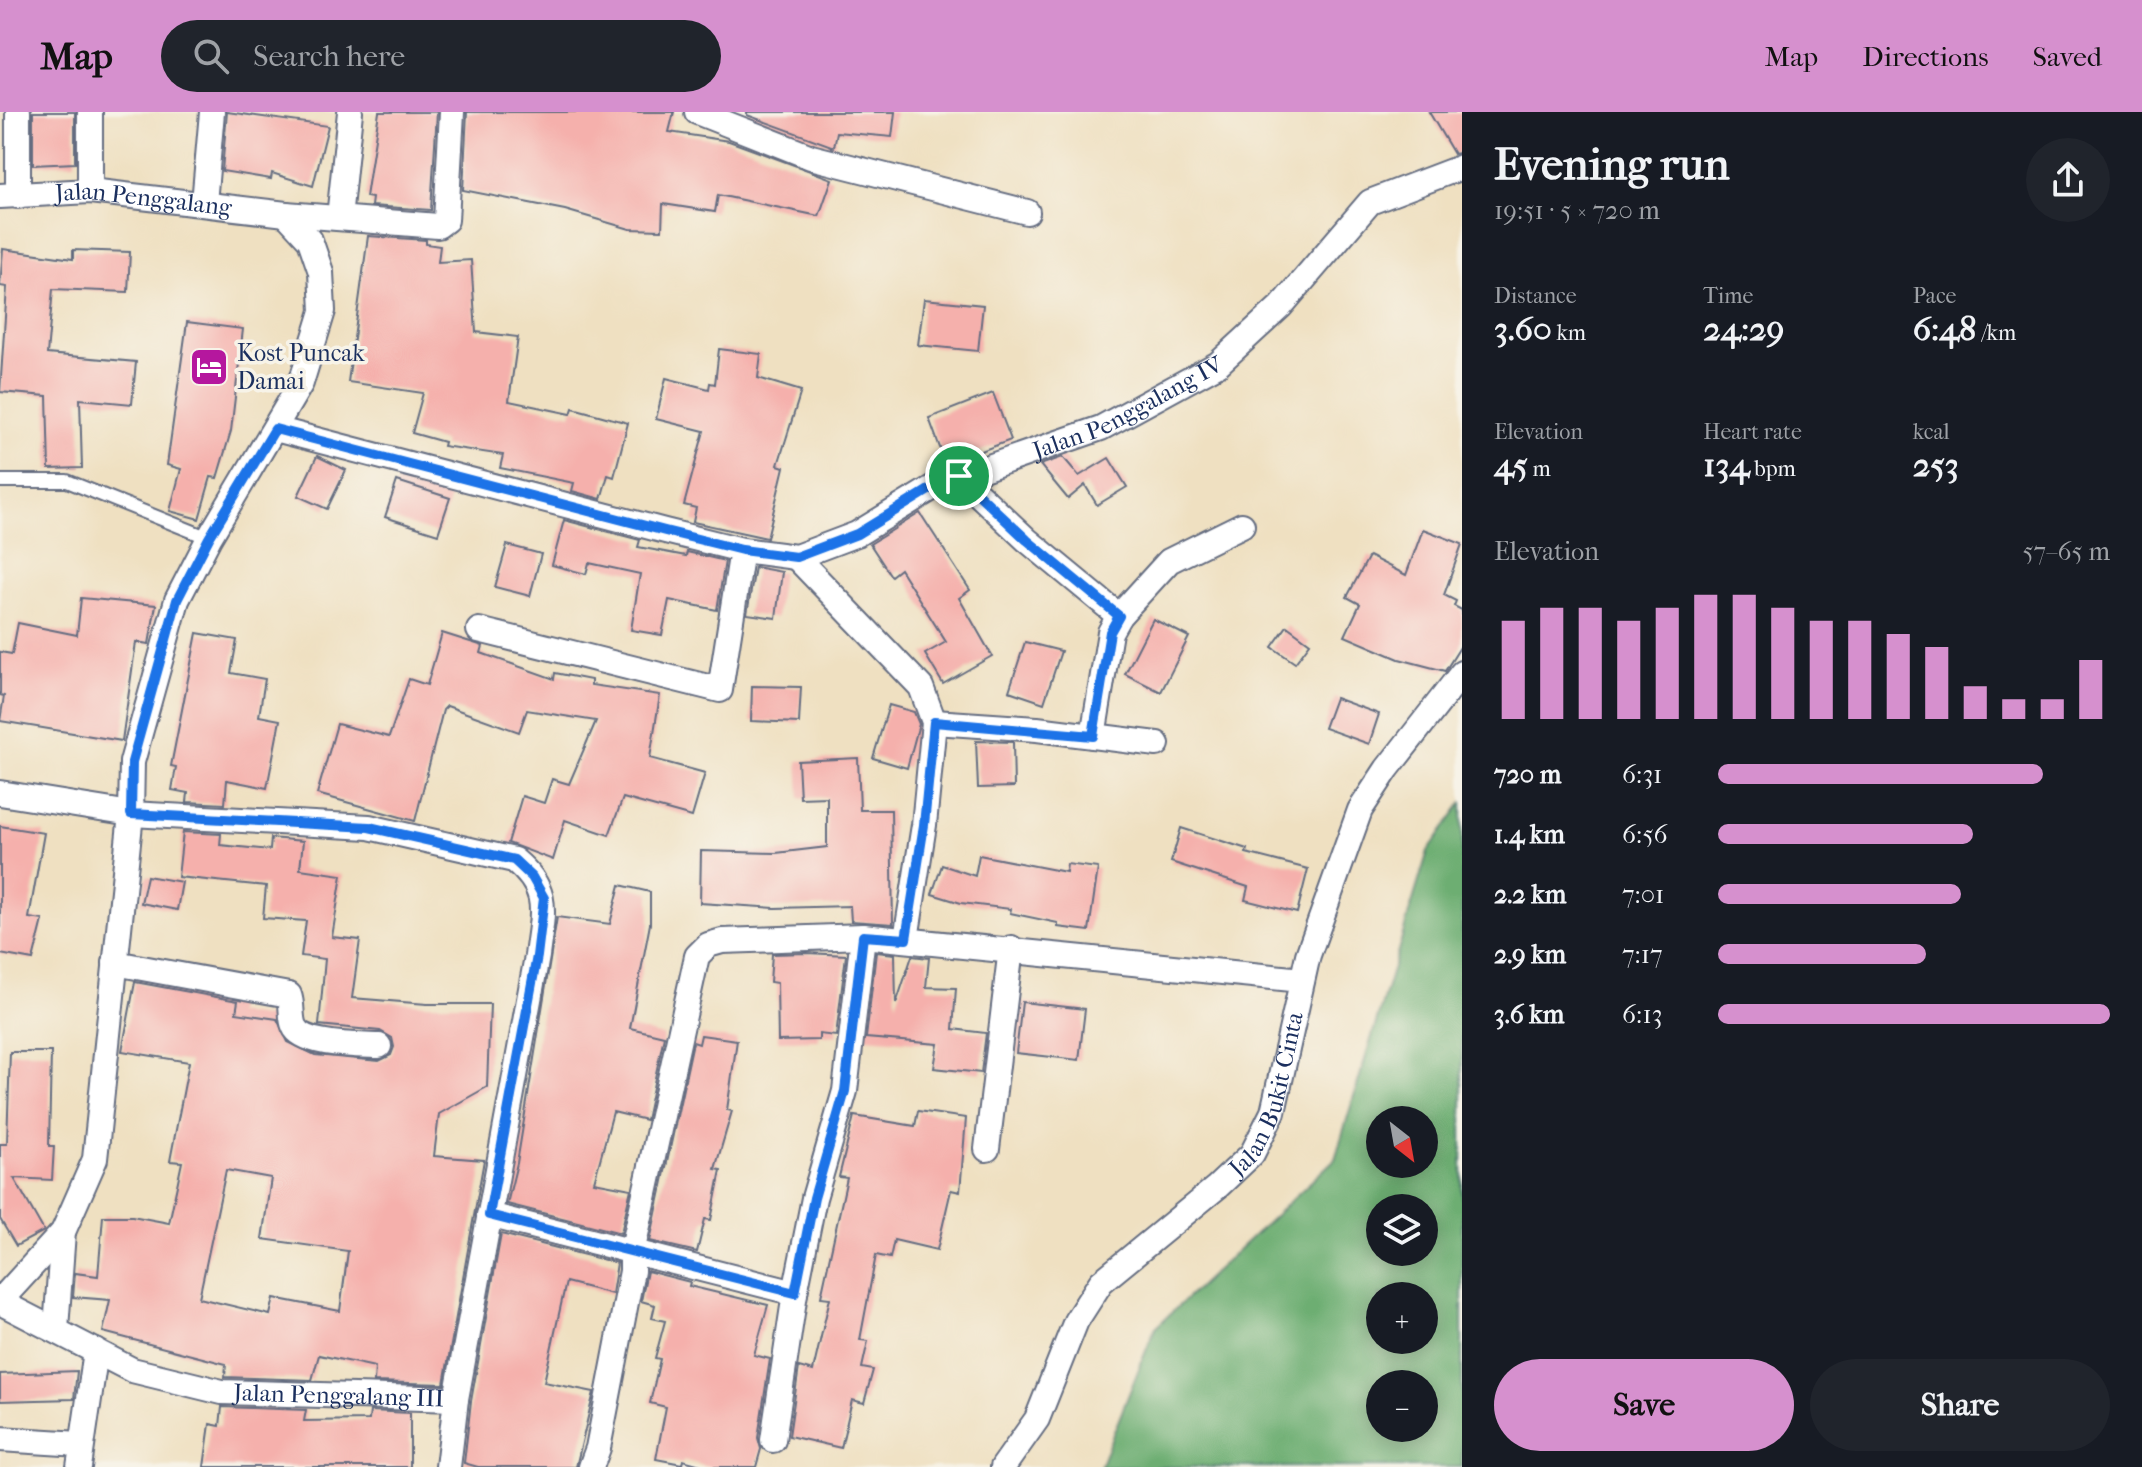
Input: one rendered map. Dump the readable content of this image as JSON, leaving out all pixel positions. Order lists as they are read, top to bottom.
{
  "streets": {
    "street": [
      "Jalan Penggalang",
      "Jalan Penggalang IV",
      "Jalan Bukit Cinta",
      "Jalan Penggalang III"
    ]
  },
  "places": {
    "hotel": ["Kost Puncak Damai"]
  },
  "north": "bottom right",
  "page": {
    "header": "Map",
    "search": "Search here",
    "nav": ["Map", "Directions", "Saved"],
    "heading": ["Evening run", "19:51 · 5 × 720 m"],
    "stats": [
      ["Distance", "3.60 km"],
      ["Time", "24:29"],
      ["Pace", "6:48 /km"],
      ["Elevation", "45 m"],
      ["Heart rate", "134 bpm"],
      ["kcal", "253"]
    ],
    "chart": ["Elevation", "57–65 m"],
    "list": [
      {
        "name": "720 m",
        "note": "6:31"
      },
      {
        "name": "1.4 km",
        "note": "6:56"
      },
      {
        "name": "2.2 km",
        "note": "7:01"
      },
      {
        "name": "2.9 km",
        "note": "7:17"
      },
      {
        "name": "3.6 km",
        "note": "6:13"
      }
    ],
    "map_buttons": ["+", "−"],
    "buttons": ["Save", "Share"]
  }
}
